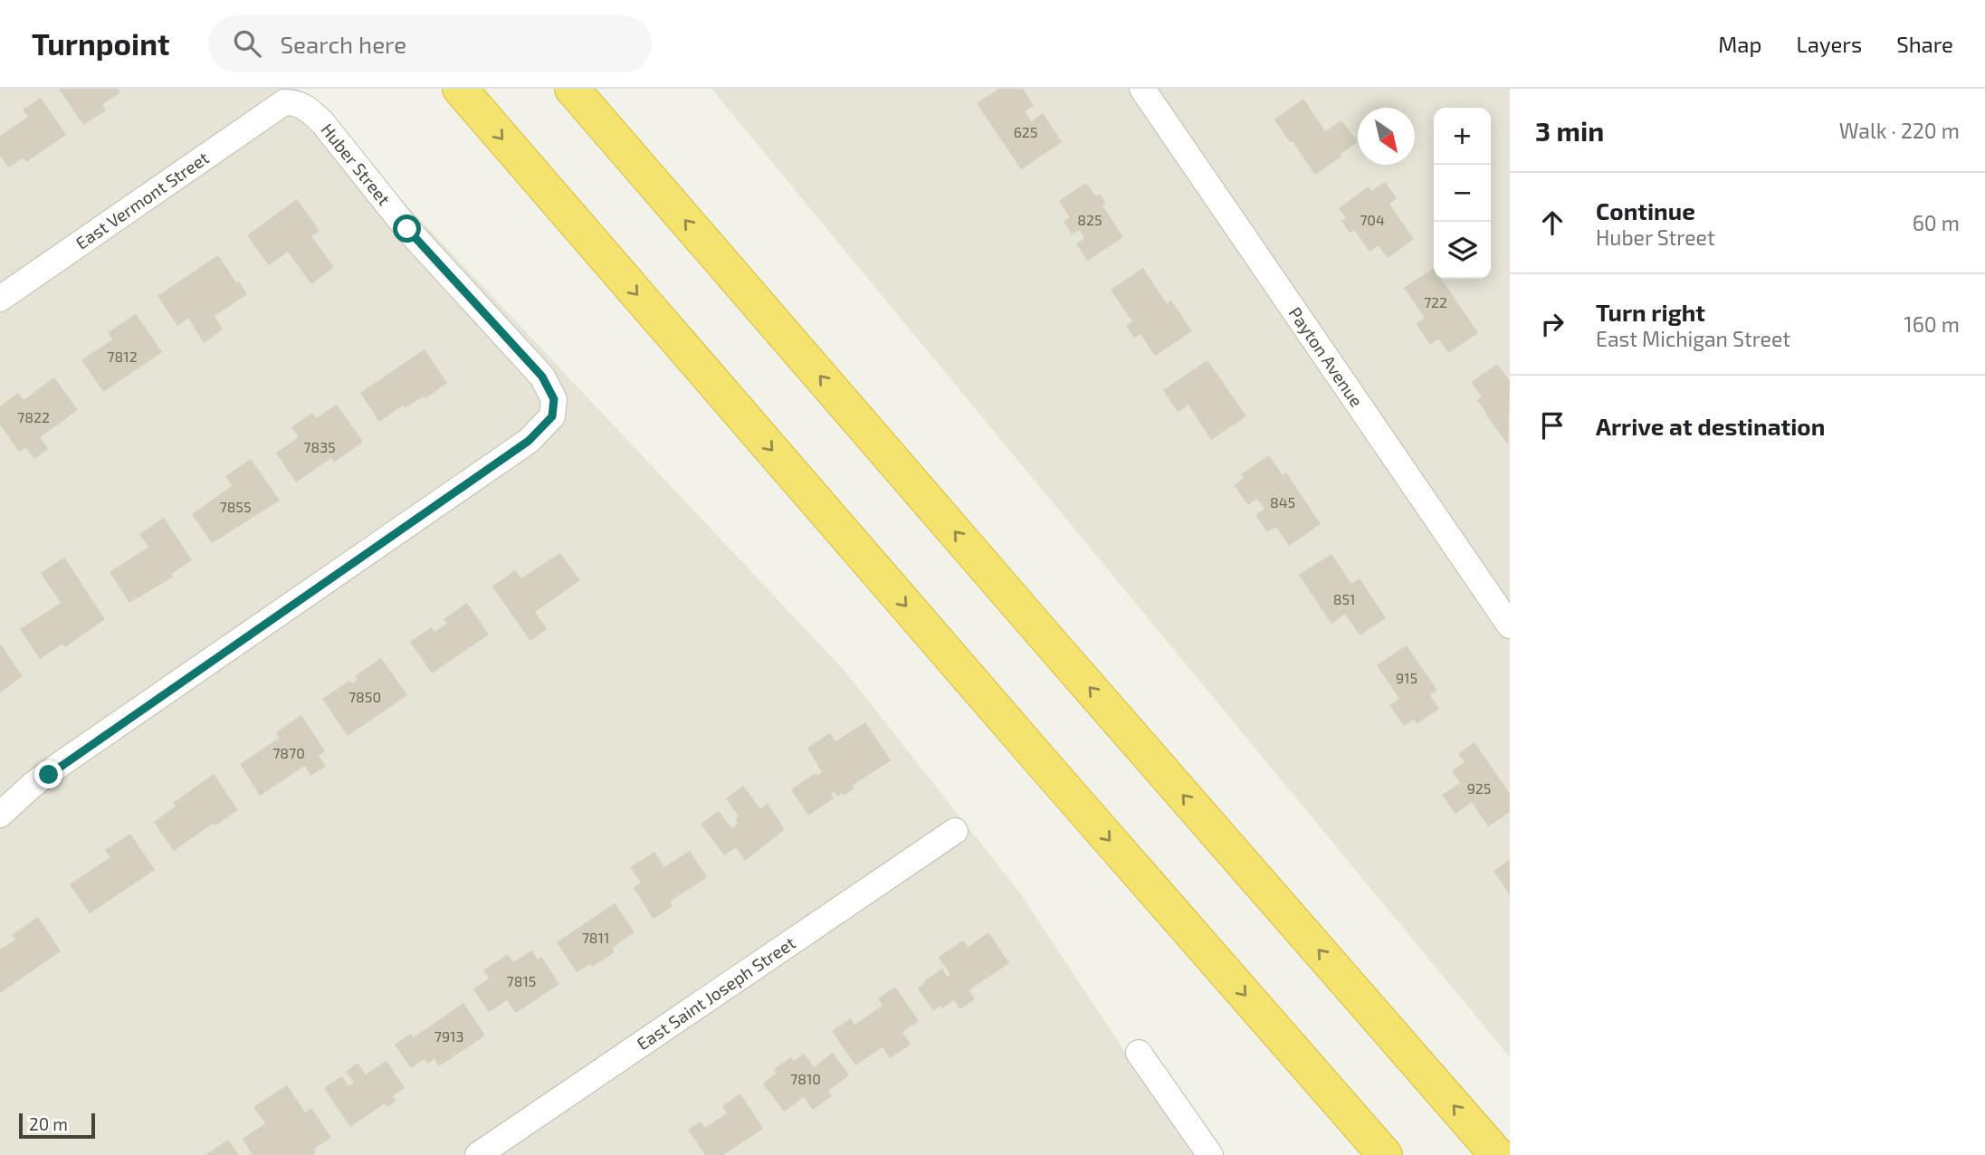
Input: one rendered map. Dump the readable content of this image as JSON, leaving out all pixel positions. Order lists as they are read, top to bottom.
{
  "streets": {
    "street": [
      "Huber Street",
      "East Vermont Street",
      "Payton Avenue",
      "East Saint Joseph Street"
    ]
  },
  "crossings": [
    ["Huber Street", "East Vermont Street"]
  ],
  "house_numbers": [
    "625",
    "825",
    "704",
    "722",
    "7812",
    "7822",
    "7835",
    "845",
    "7855",
    "851",
    "915",
    "7850",
    "7870",
    "925",
    "7811",
    "7815",
    "7913",
    "7810"
  ],
  "scale_bar": "20 m",
  "north": "bottom right",
  "page": {
    "header": "Turnpoint",
    "search": "Search here",
    "nav": ["Map", "Layers", "Share"],
    "heading": ["3 min", "Walk · 220 m"],
    "map_buttons": ["+", "−"],
    "list": [
      ["Continue", "Huber Street", "60 m"],
      ["Turn right", "East Michigan Street", "160 m"],
      "Arrive at destination"
    ],
    "scale": "20 m"
  }
}
